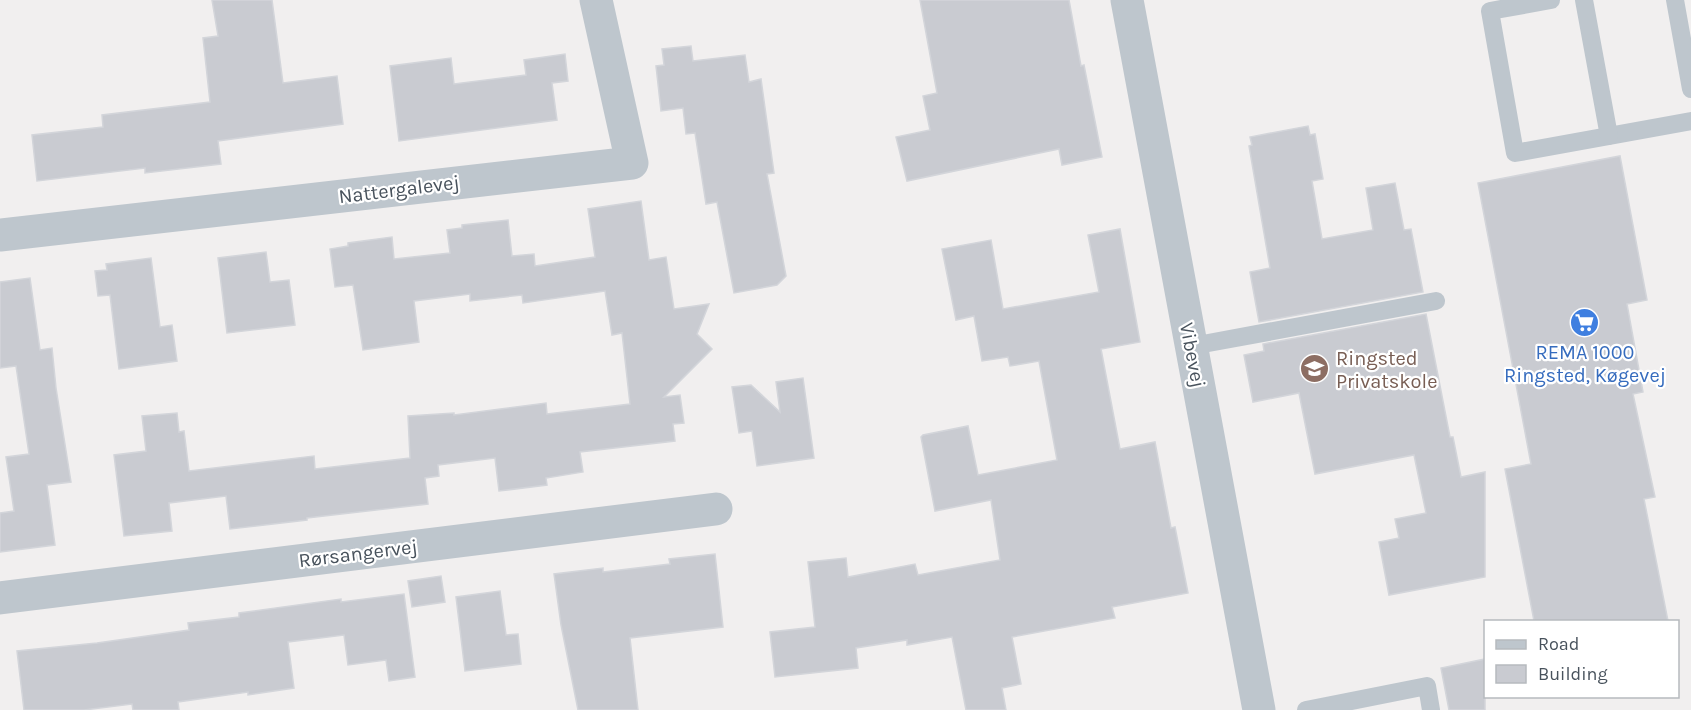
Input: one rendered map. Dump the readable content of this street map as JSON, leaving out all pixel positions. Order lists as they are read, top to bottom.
{
  "streets": {
    "street": ["Nattergalevej", "Vibevej", "Rørsangervej"]
  },
  "places": {
    "supermarket": ["REMA 1000 Ringsted, Køgevej"],
    "school or university": ["Ringsted Privatskole"]
  },
  "legend": ["Road", "Building"]
}
